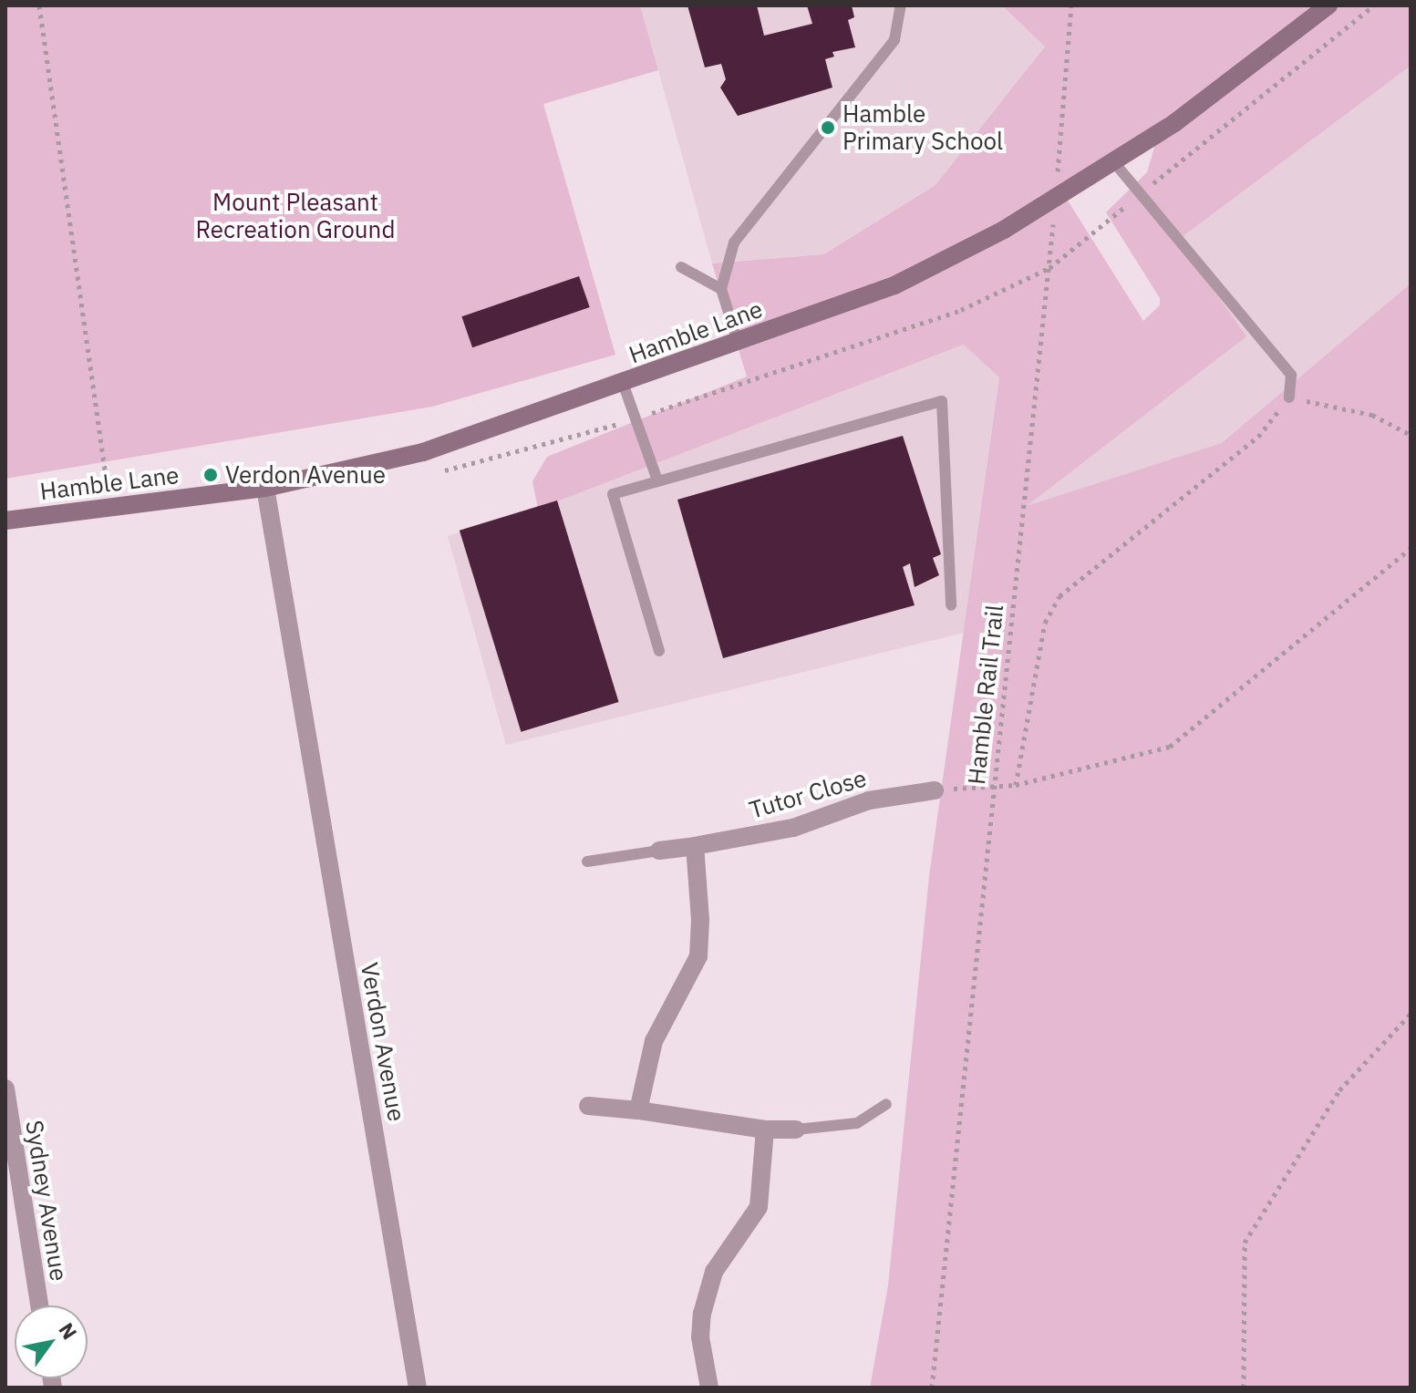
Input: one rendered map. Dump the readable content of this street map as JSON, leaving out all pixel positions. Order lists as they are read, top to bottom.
{
  "streets": {
    "main road": ["Hamble Lane"],
    "street": ["Tutor Close", "Verdon Avenue", "Sydney Avenue"],
    "path": ["Hamble Rail Trail"]
  },
  "crossings": [
    ["Hamble Lane", "Hamble Rail Trail"],
    ["Hamble Lane", "Verdon Avenue"]
  ],
  "parks": ["Mount Pleasant Recreation Ground"],
  "places": ["Hamble Primary School", "Verdon Avenue"],
  "north": "top right"
}
